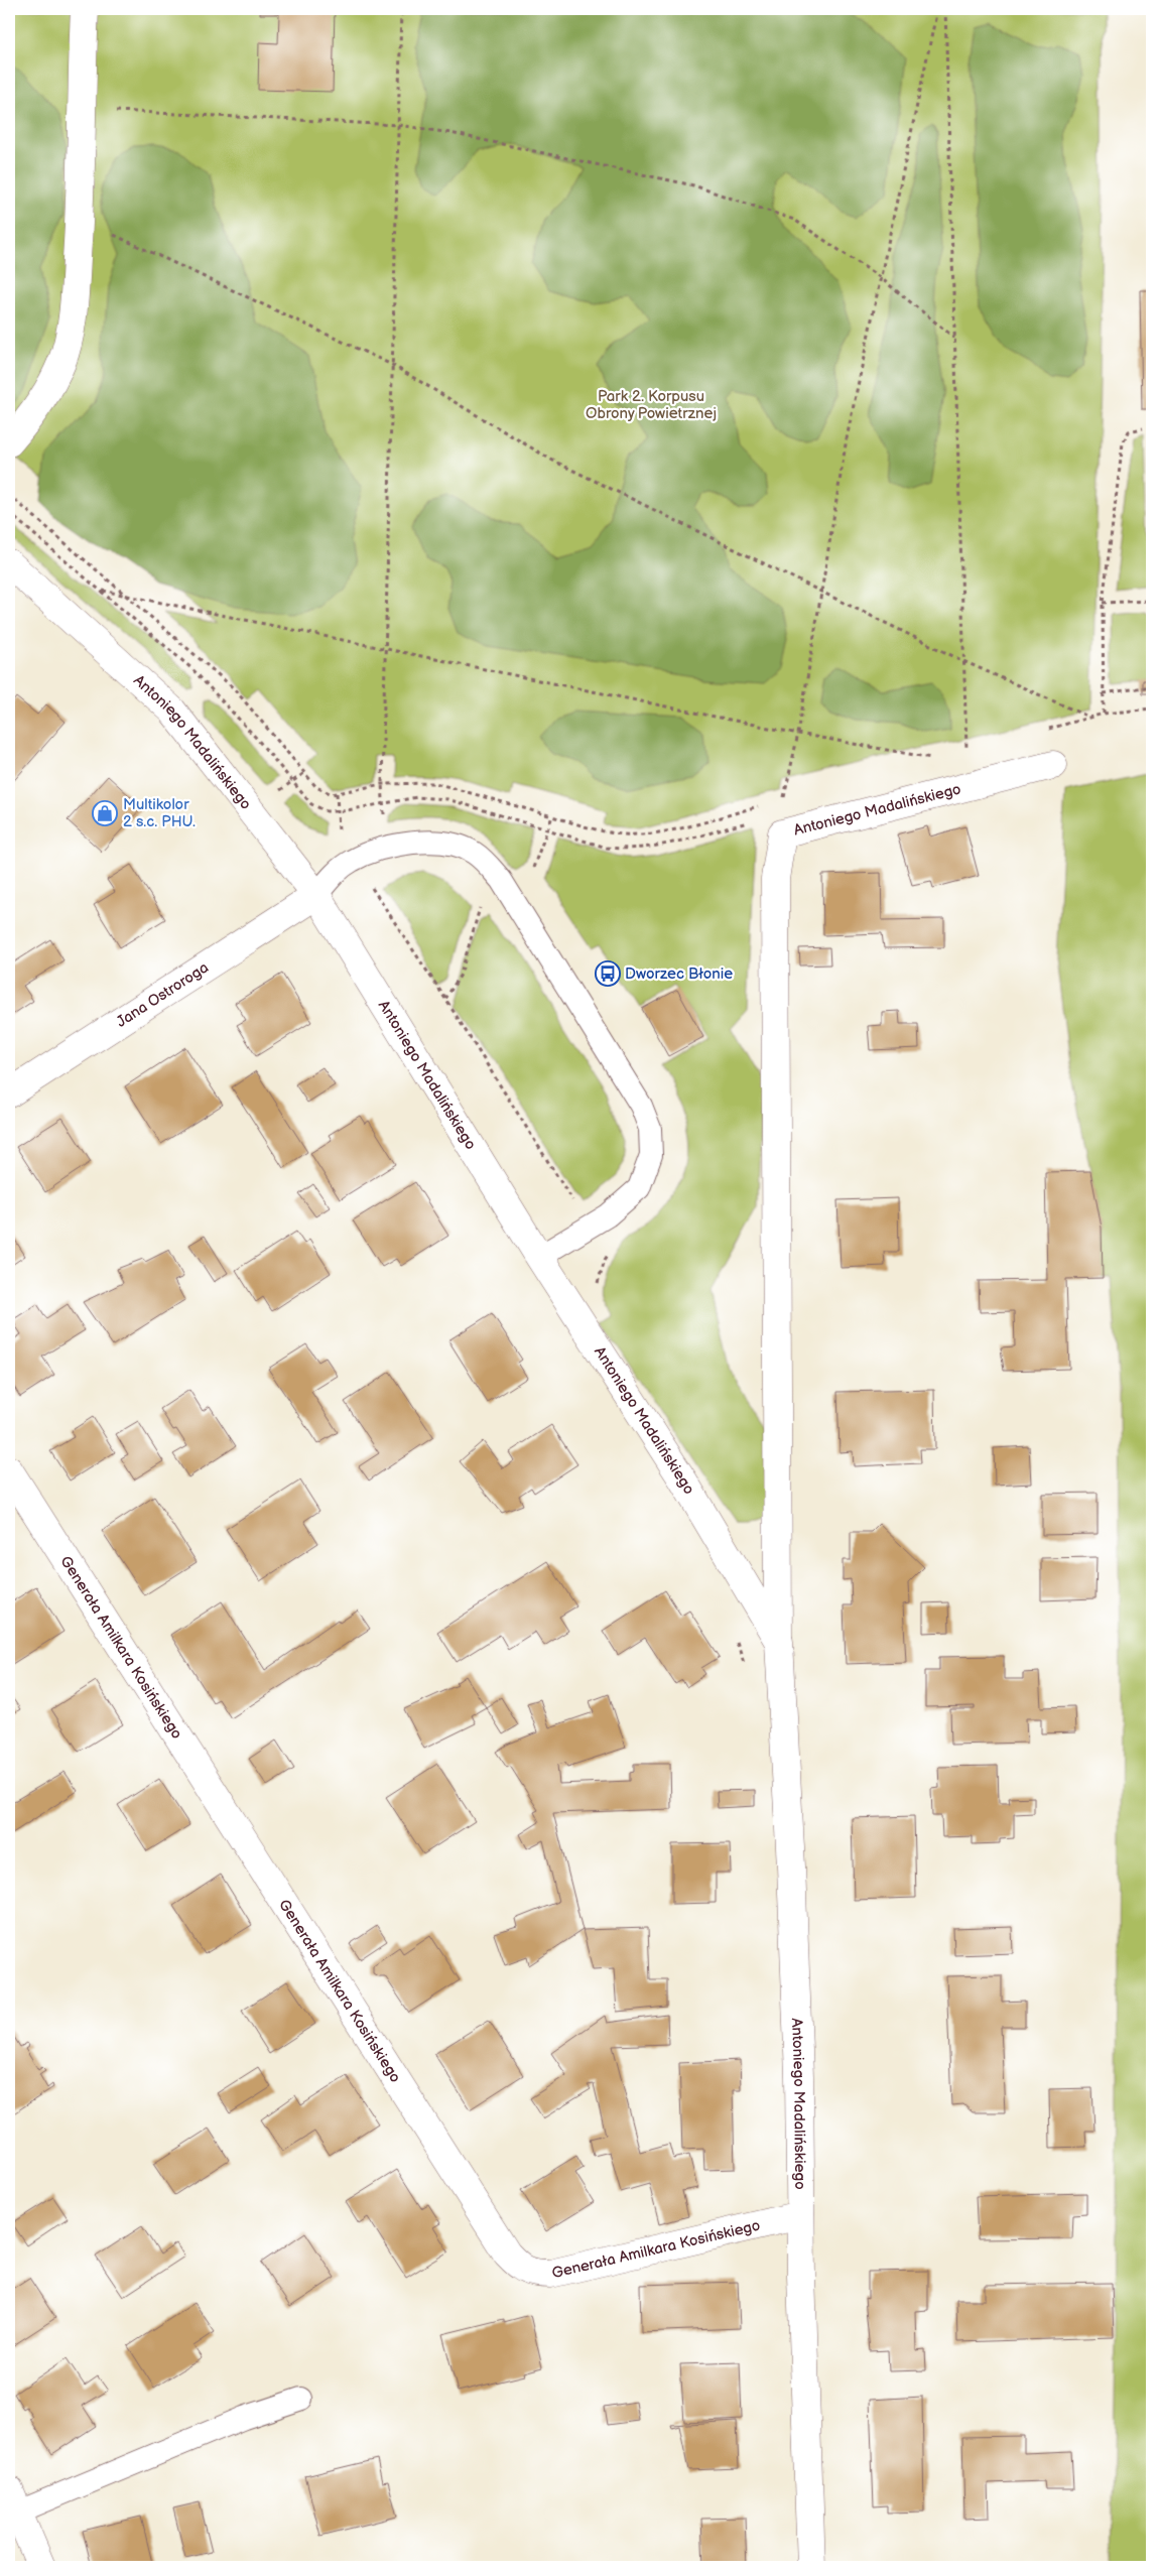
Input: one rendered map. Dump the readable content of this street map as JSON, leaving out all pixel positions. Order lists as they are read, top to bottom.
{
  "streets": {
    "street": ["Antoniego Madalińskiego", "Jana Ostroroga", "Generała Amilkara Kosińskiego"]
  },
  "crossings": [
    ["Antoniego Madalińskiego", "Jana Ostroroga"],
    ["Antoniego Madalińskiego", "Generała Amilkara Kosińskiego"]
  ],
  "parks": ["Park 2. Korpusu Obrony Powietrznej"],
  "places": {
    "shop": ["Multikolor 2 s.c. PHU."],
    "bus stop": ["Dworzec Błonie"]
  }
}
